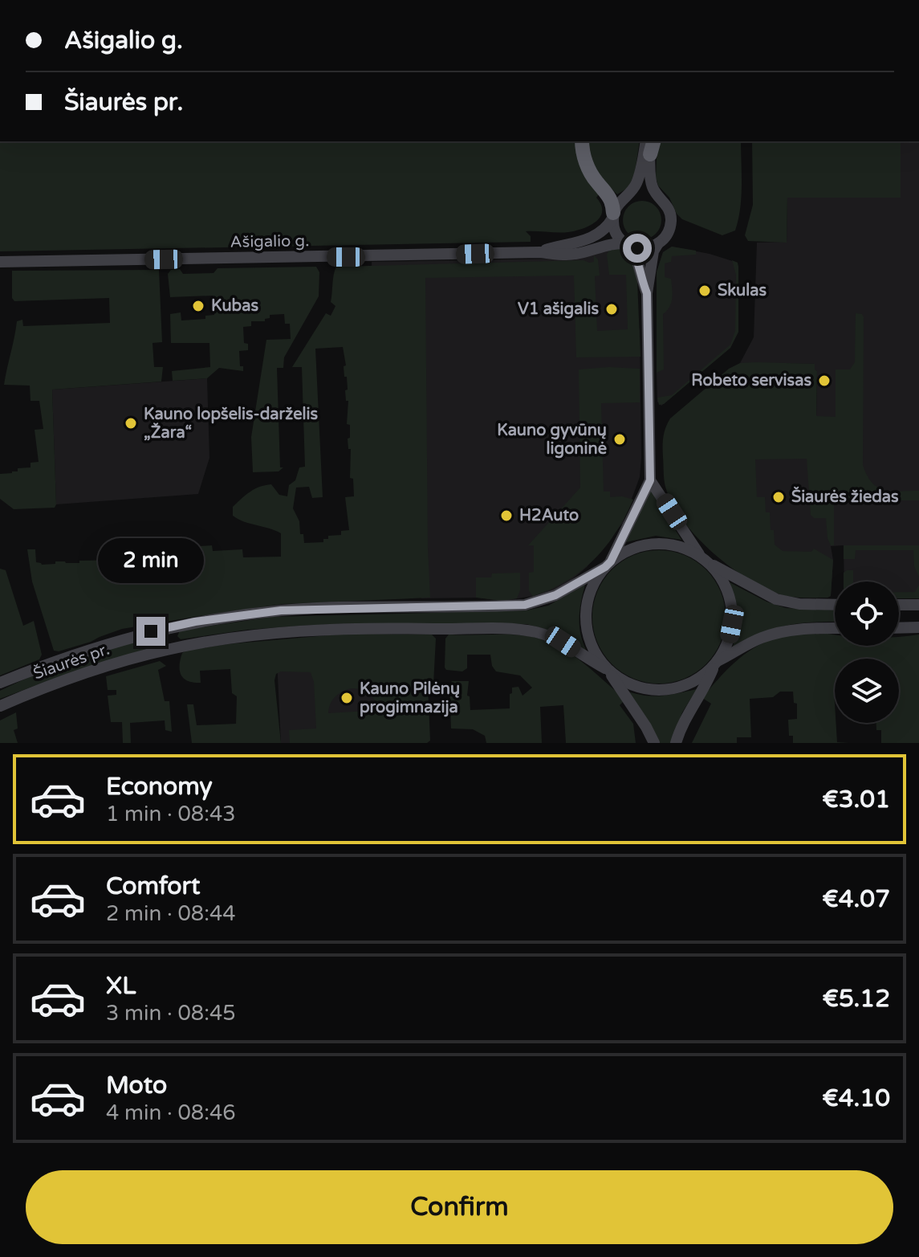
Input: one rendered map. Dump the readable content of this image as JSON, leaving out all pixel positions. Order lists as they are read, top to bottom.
{
  "streets": {
    "main road": ["Ašigalio g.", "Šiaurės pr."]
  },
  "places": [
    "Skulas",
    "Kubas",
    "V1 ašigalis",
    "Robeto servisas",
    "Kauno lopšelis-darželis „Žara“",
    "Kauno gyvūnų ligoninė",
    "Šiaurės žiedas",
    "H2Auto",
    "Kauno Pilėnų progimnazija"
  ],
  "page": {
    "banner": ["Ašigalio g.", "Šiaurės pr."],
    "bubble": "2 min",
    "list": [
      {
        "name": "Economy",
        "note": "1 min · 08:43",
        "value": "€3.01"
      },
      {
        "name": "Comfort",
        "note": "2 min · 08:44",
        "value": "€4.07"
      },
      {
        "name": "XL",
        "note": "3 min · 08:45",
        "value": "€5.12"
      },
      {
        "name": "Moto",
        "note": "4 min · 08:46",
        "value": "€4.10"
      }
    ],
    "buttons": "Confirm"
  }
}
